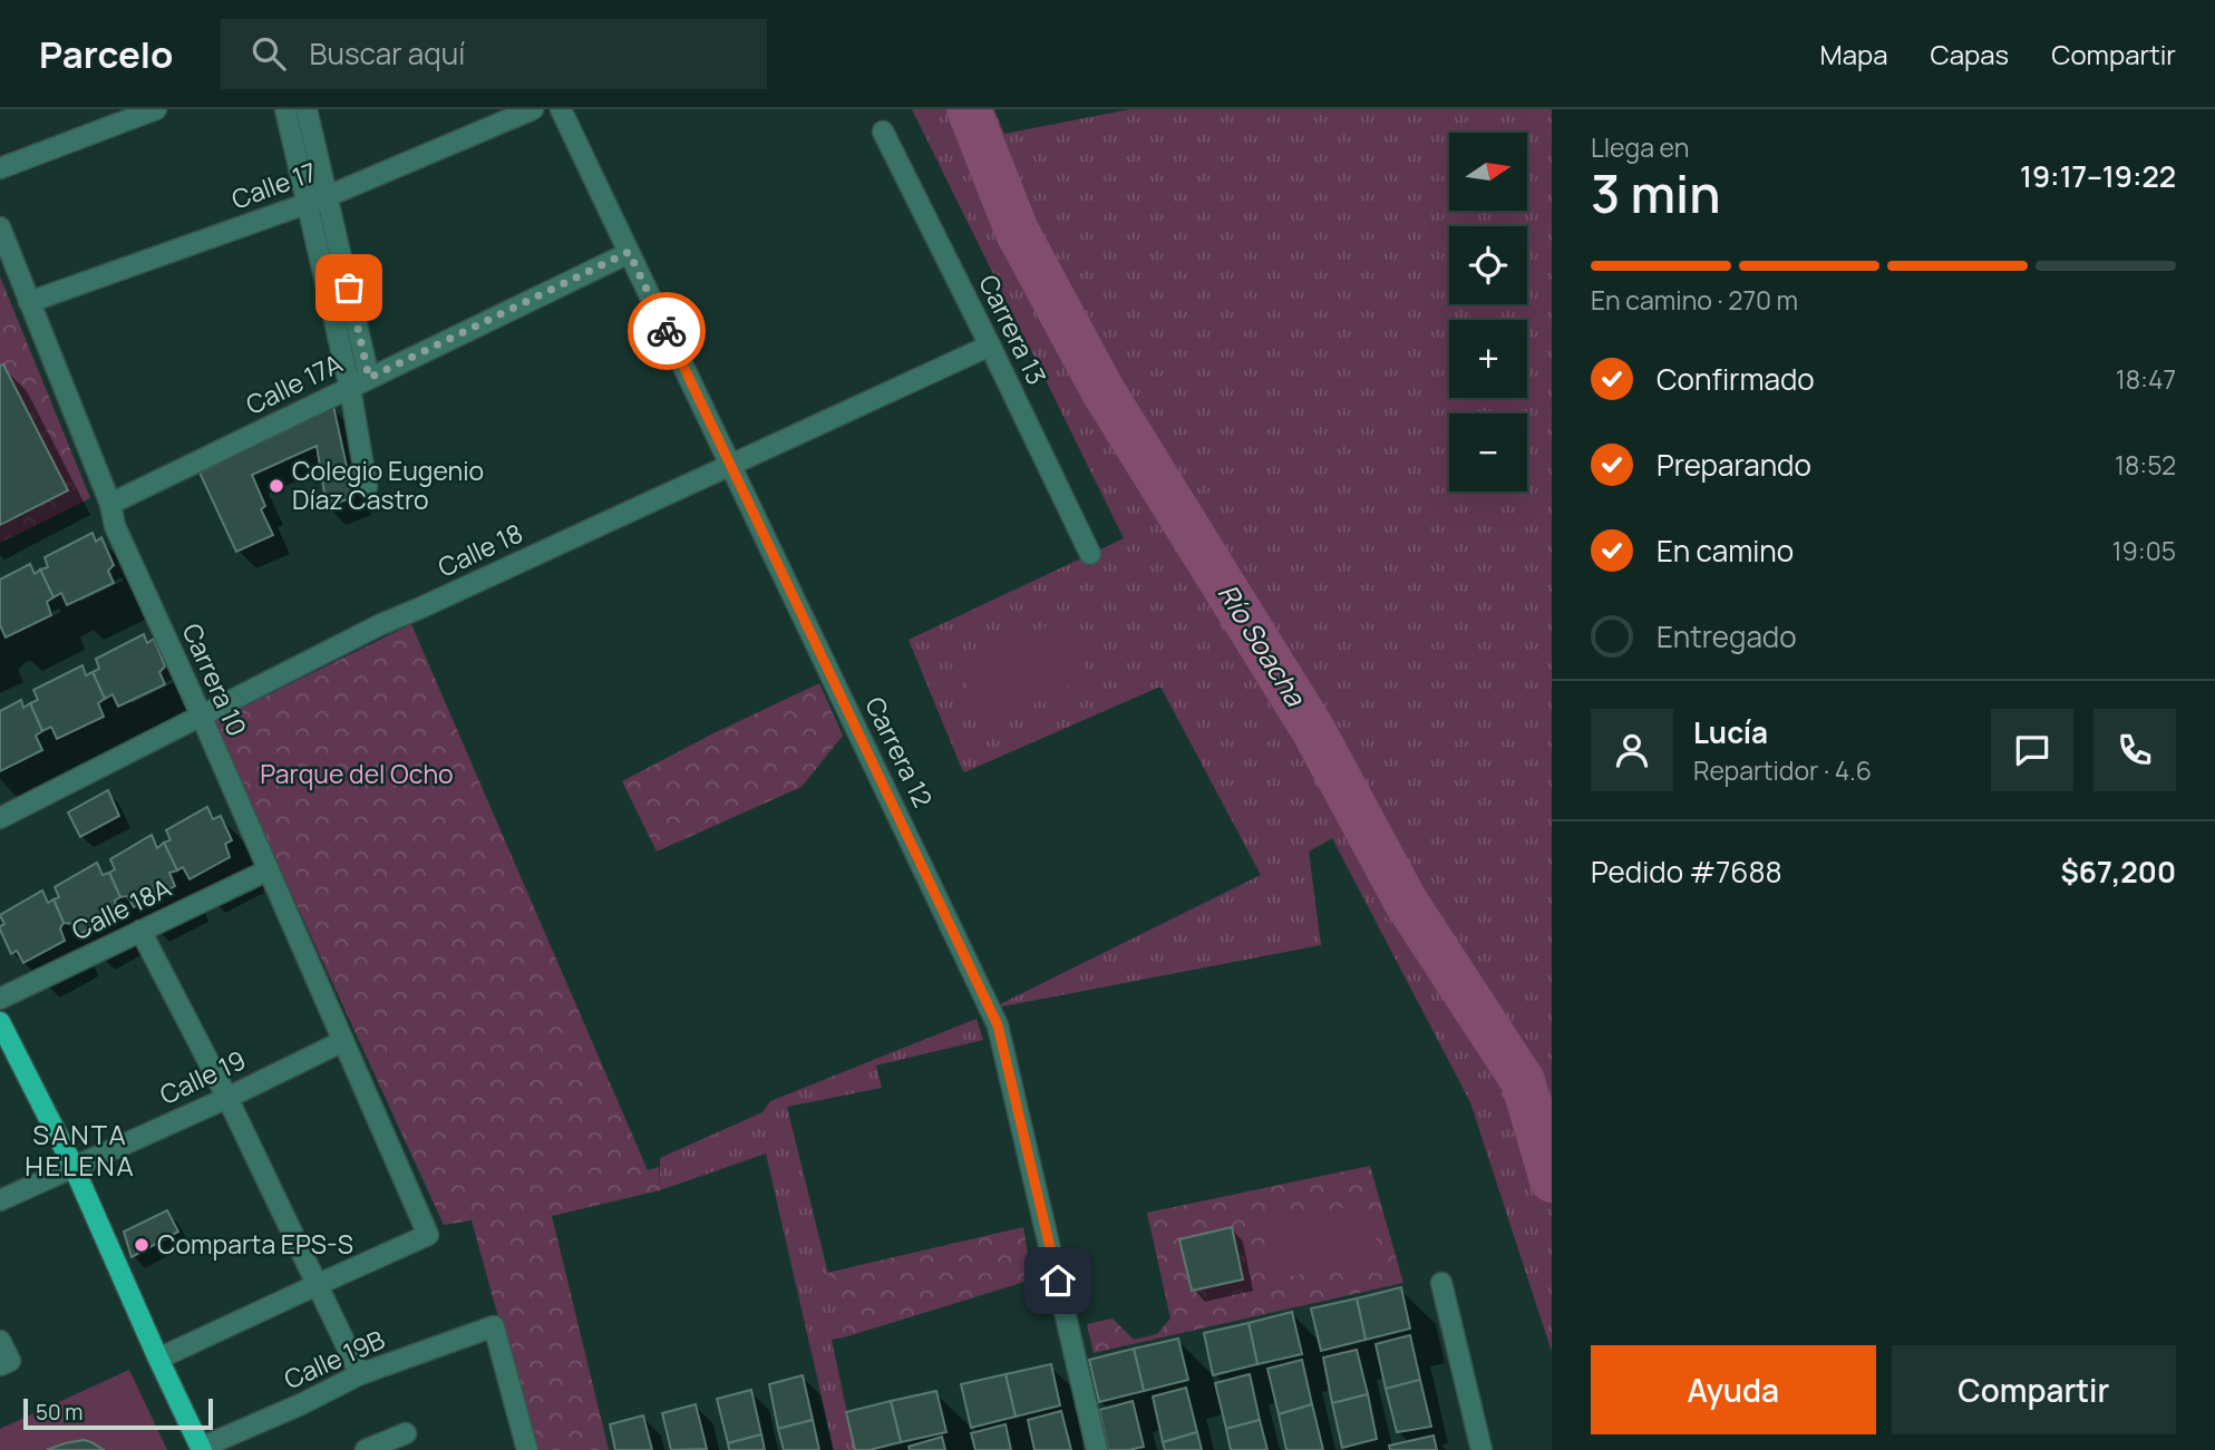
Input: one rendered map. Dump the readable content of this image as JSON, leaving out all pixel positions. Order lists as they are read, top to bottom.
{
  "streets": {
    "street": [
      "Calle 17",
      "Carrera 13",
      "Calle 17A",
      "Calle 18",
      "Carrera 10",
      "Carrera 12",
      "Calle 18A",
      "Calle 19",
      "Calle 19B"
    ]
  },
  "crossings": [
    ["Calle 17", "Carrera 10"],
    ["Carrera 13", "Calle 18"],
    ["Calle 17A", "Carrera 10"],
    ["Calle 17A", "Carrera 12"],
    ["Calle 18", "Carrera 10"],
    ["Calle 18", "Carrera 12"],
    ["Carrera 10", "Calle 18A"],
    ["Carrera 10", "Calle 19"]
  ],
  "districts": ["SANTA HELENA"],
  "water": ["Río Soacha"],
  "parks": ["Parque del Ocho"],
  "places": ["Colegio Eugenio Díaz Castro", "Comparta EPS-S"],
  "scale_bar": "50 m",
  "north": "right",
  "page": {
    "header": "Parcelo",
    "search": "Buscar aquí",
    "nav": ["Mapa", "Capas", "Compartir"],
    "heading": ["3 min", "Llega en", "19:17–19:22"],
    "panel": [
      "Lucía",
      "Repartidor · 4.6",
      "Pedido #7688",
      "$67,200"
    ],
    "map_buttons": ["+", "−"],
    "bar": "En camino · 270 m",
    "list": [
      ["Confirmado", "18:47"],
      ["Preparando", "18:52"],
      ["En camino", "19:05"],
      "Entregado"
    ],
    "buttons": ["Ayuda", "Compartir"],
    "scale": "50 m"
  }
}
